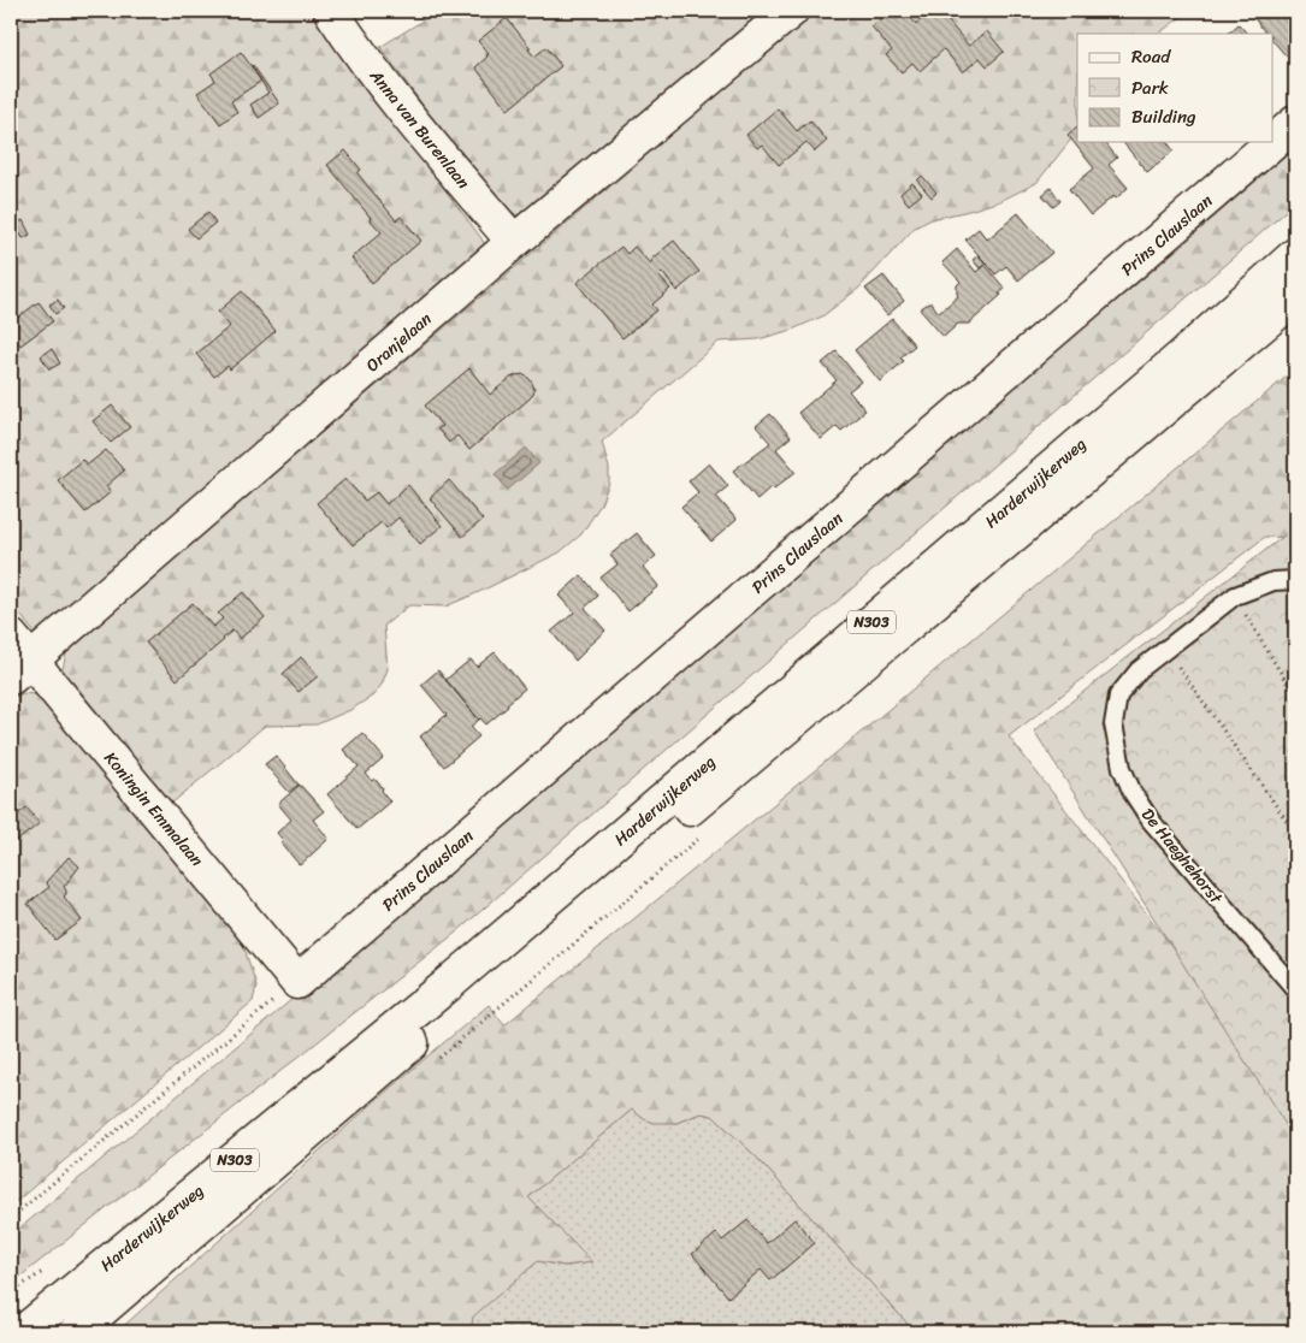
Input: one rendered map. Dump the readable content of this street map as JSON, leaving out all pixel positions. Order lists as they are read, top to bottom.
{
  "streets": {
    "main road": [
      "Anna van Burenlaan",
      "Prins Clauslaan",
      "Oranjelaan",
      "Harderwijkerweg",
      "N303",
      "Koningin Emmalaan"
    ],
    "lane": ["De Haeghehorst"]
  },
  "crossings": [
    ["Anna van Burenlaan", "Oranjelaan"],
    ["Prins Clauslaan", "Koningin Emmalaan"],
    ["Oranjelaan", "Koningin Emmalaan"]
  ],
  "legend": ["Road", "Park", "Building"]
}
